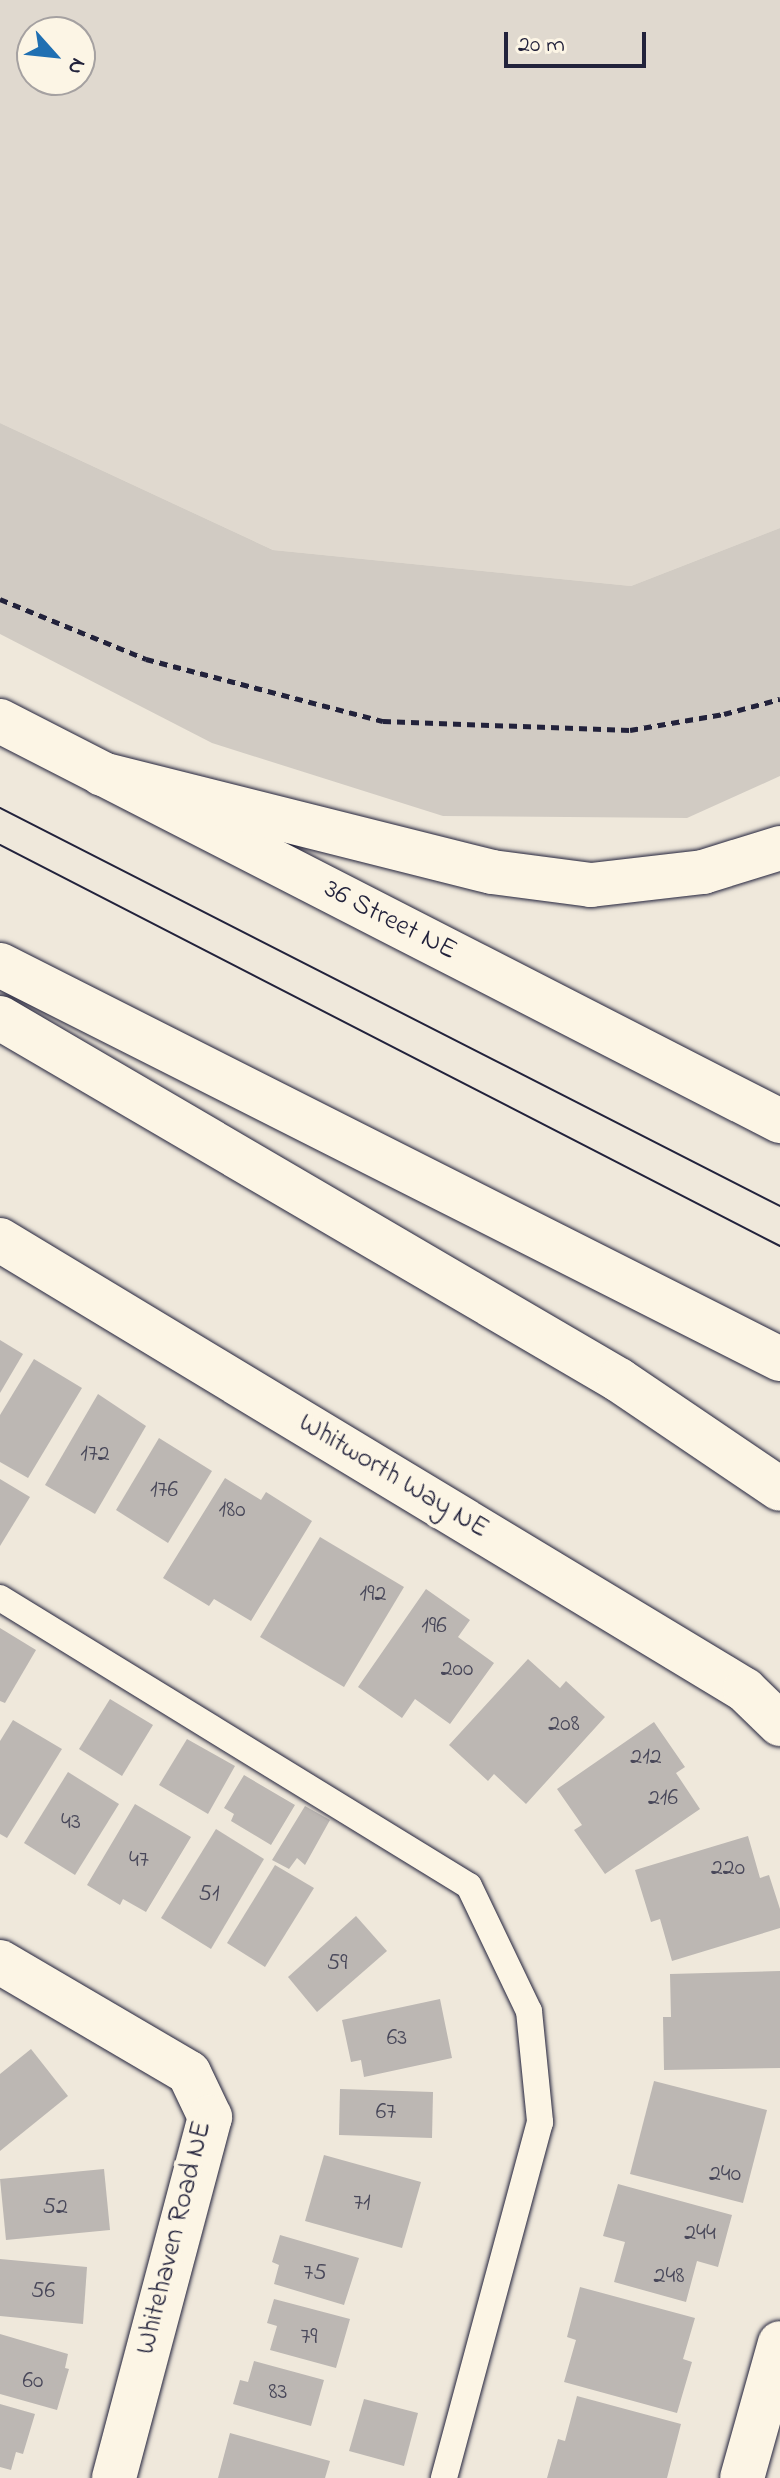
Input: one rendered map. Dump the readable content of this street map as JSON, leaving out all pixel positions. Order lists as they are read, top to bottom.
{
  "streets": {
    "main road": ["36 Street NE", "Whitworth Way NE", "Whitehaven Road NE"]
  },
  "house_numbers": [
    "172",
    "176",
    "180",
    "192",
    "196",
    "200",
    "208",
    "212",
    "216",
    "43",
    "47",
    "220",
    "51",
    "59",
    "63",
    "67",
    "240",
    "71",
    "52",
    "244",
    "75",
    "248",
    "56",
    "79",
    "60",
    "83"
  ],
  "scale_bar": "20 m",
  "north": "bottom right"
}
